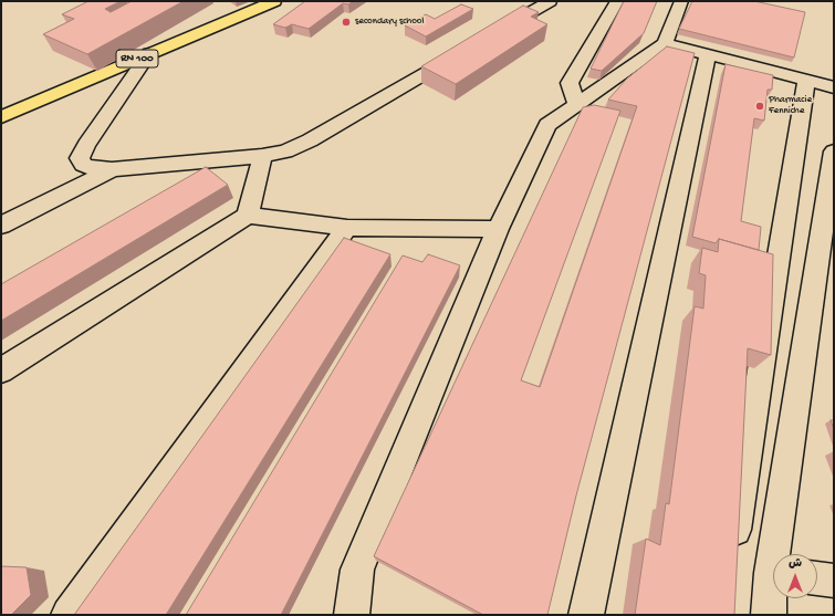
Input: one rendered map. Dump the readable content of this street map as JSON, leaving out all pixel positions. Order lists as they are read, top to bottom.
{
  "streets": {
    "main road": ["RN 100"]
  },
  "places": ["secondary school", "Pharmacie Fenniche"],
  "north": "top"
}
